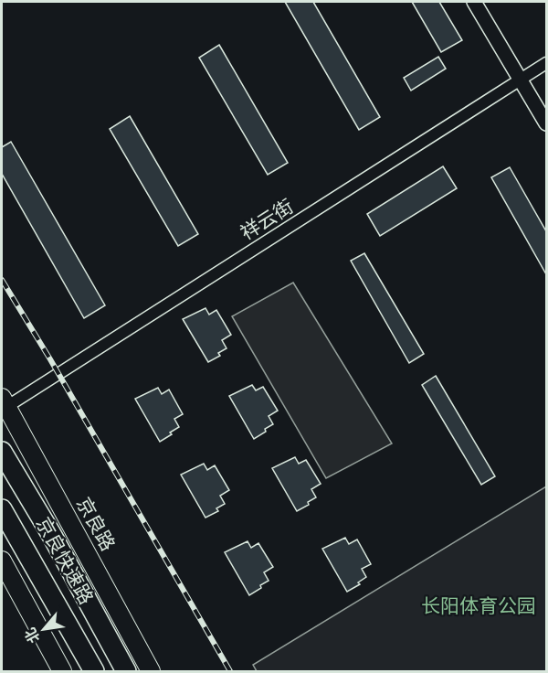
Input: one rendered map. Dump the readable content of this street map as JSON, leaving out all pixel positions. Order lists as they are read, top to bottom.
{
  "streets": {
    "highway": ["京良快速路"],
    "main road": ["京良路"],
    "street": ["祥云街"]
  },
  "crossings": [
    ["祥云街", "京良路"]
  ],
  "parks": ["长阳体育公园"],
  "north": "bottom left"
}
